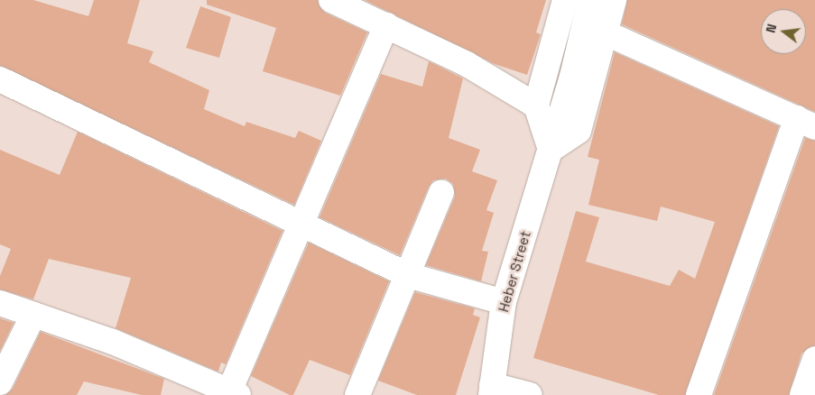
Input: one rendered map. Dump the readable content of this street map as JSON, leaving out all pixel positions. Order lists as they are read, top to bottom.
{
  "streets": {
    "street": ["Heber Street"]
  },
  "north": "left"
}
